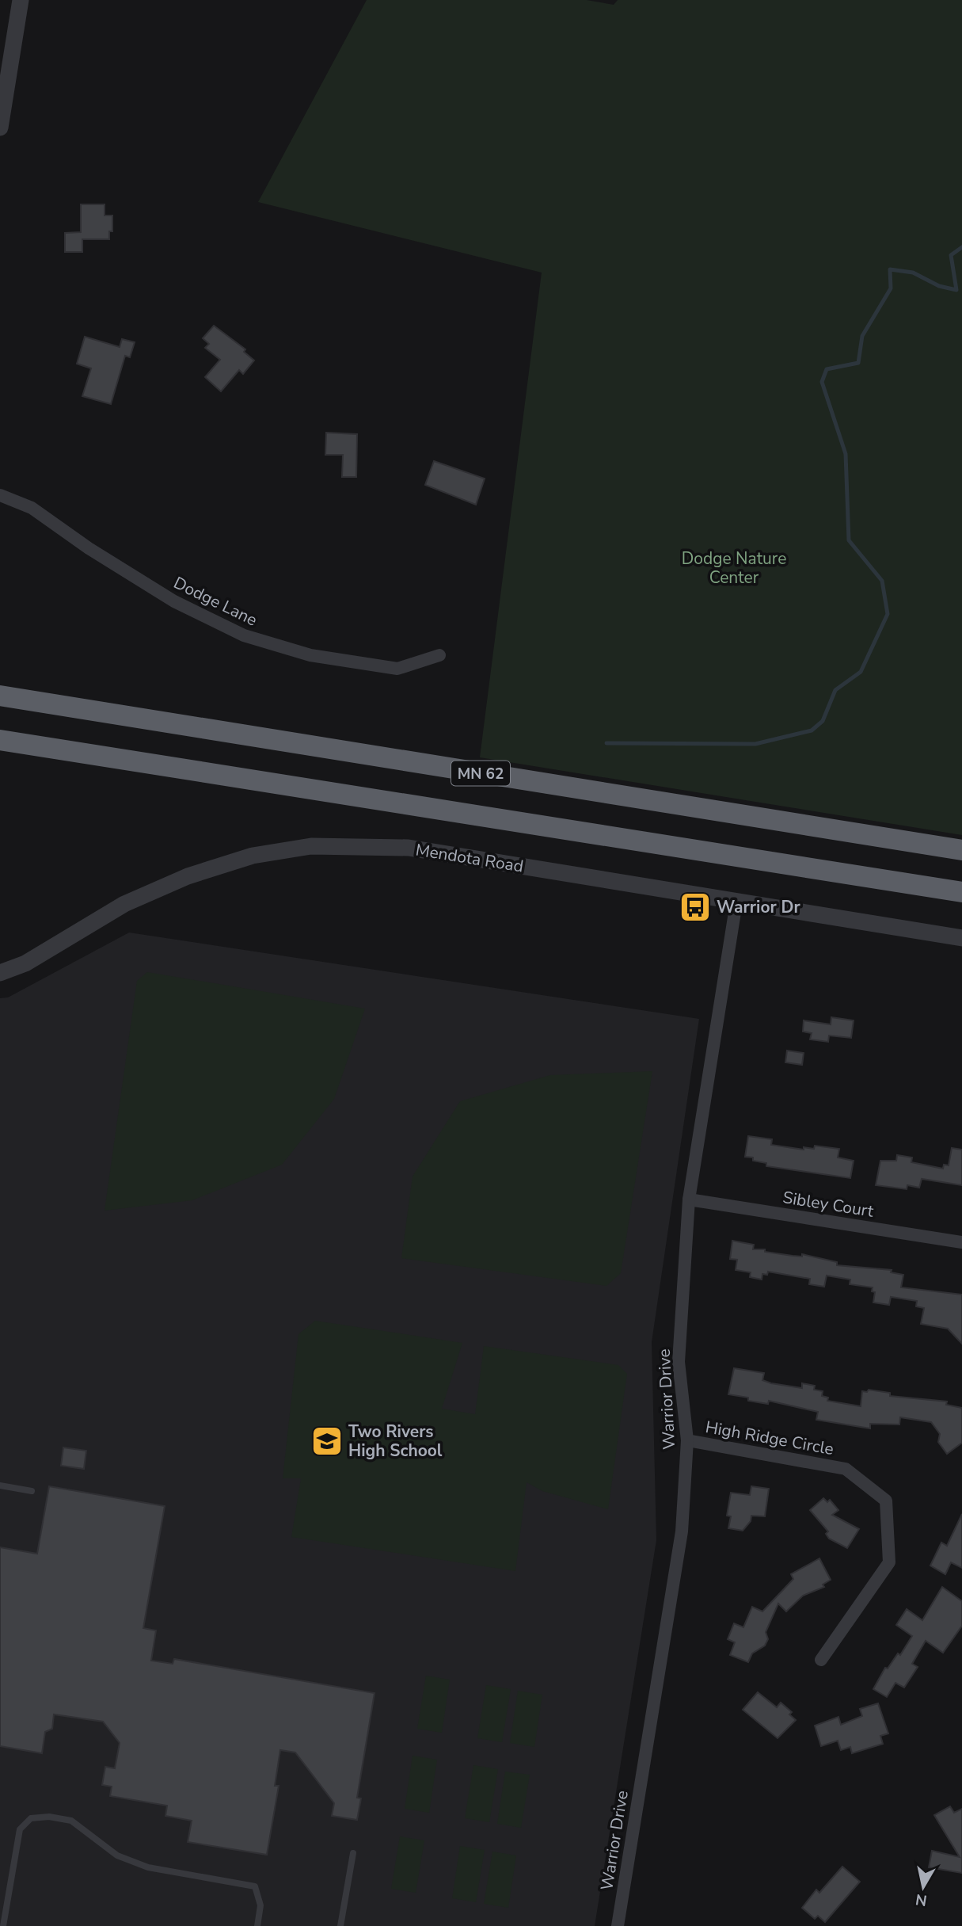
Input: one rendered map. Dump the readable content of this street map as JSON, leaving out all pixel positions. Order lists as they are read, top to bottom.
{
  "streets": {
    "highway": ["MN 62"],
    "street": [
      "Dodge Lane",
      "Mendota Road",
      "Sibley Court",
      "Warrior Drive",
      "High Ridge Circle"
    ]
  },
  "crossings": [
    ["Mendota Road", "Warrior Drive"],
    ["Sibley Court", "Warrior Drive"],
    ["Warrior Drive", "High Ridge Circle"]
  ],
  "parks": ["Dodge Nature Center"],
  "places": {
    "bus stop": ["Warrior Dr"],
    "school or university": ["Two Rivers High School"]
  },
  "north": "bottom"
}
